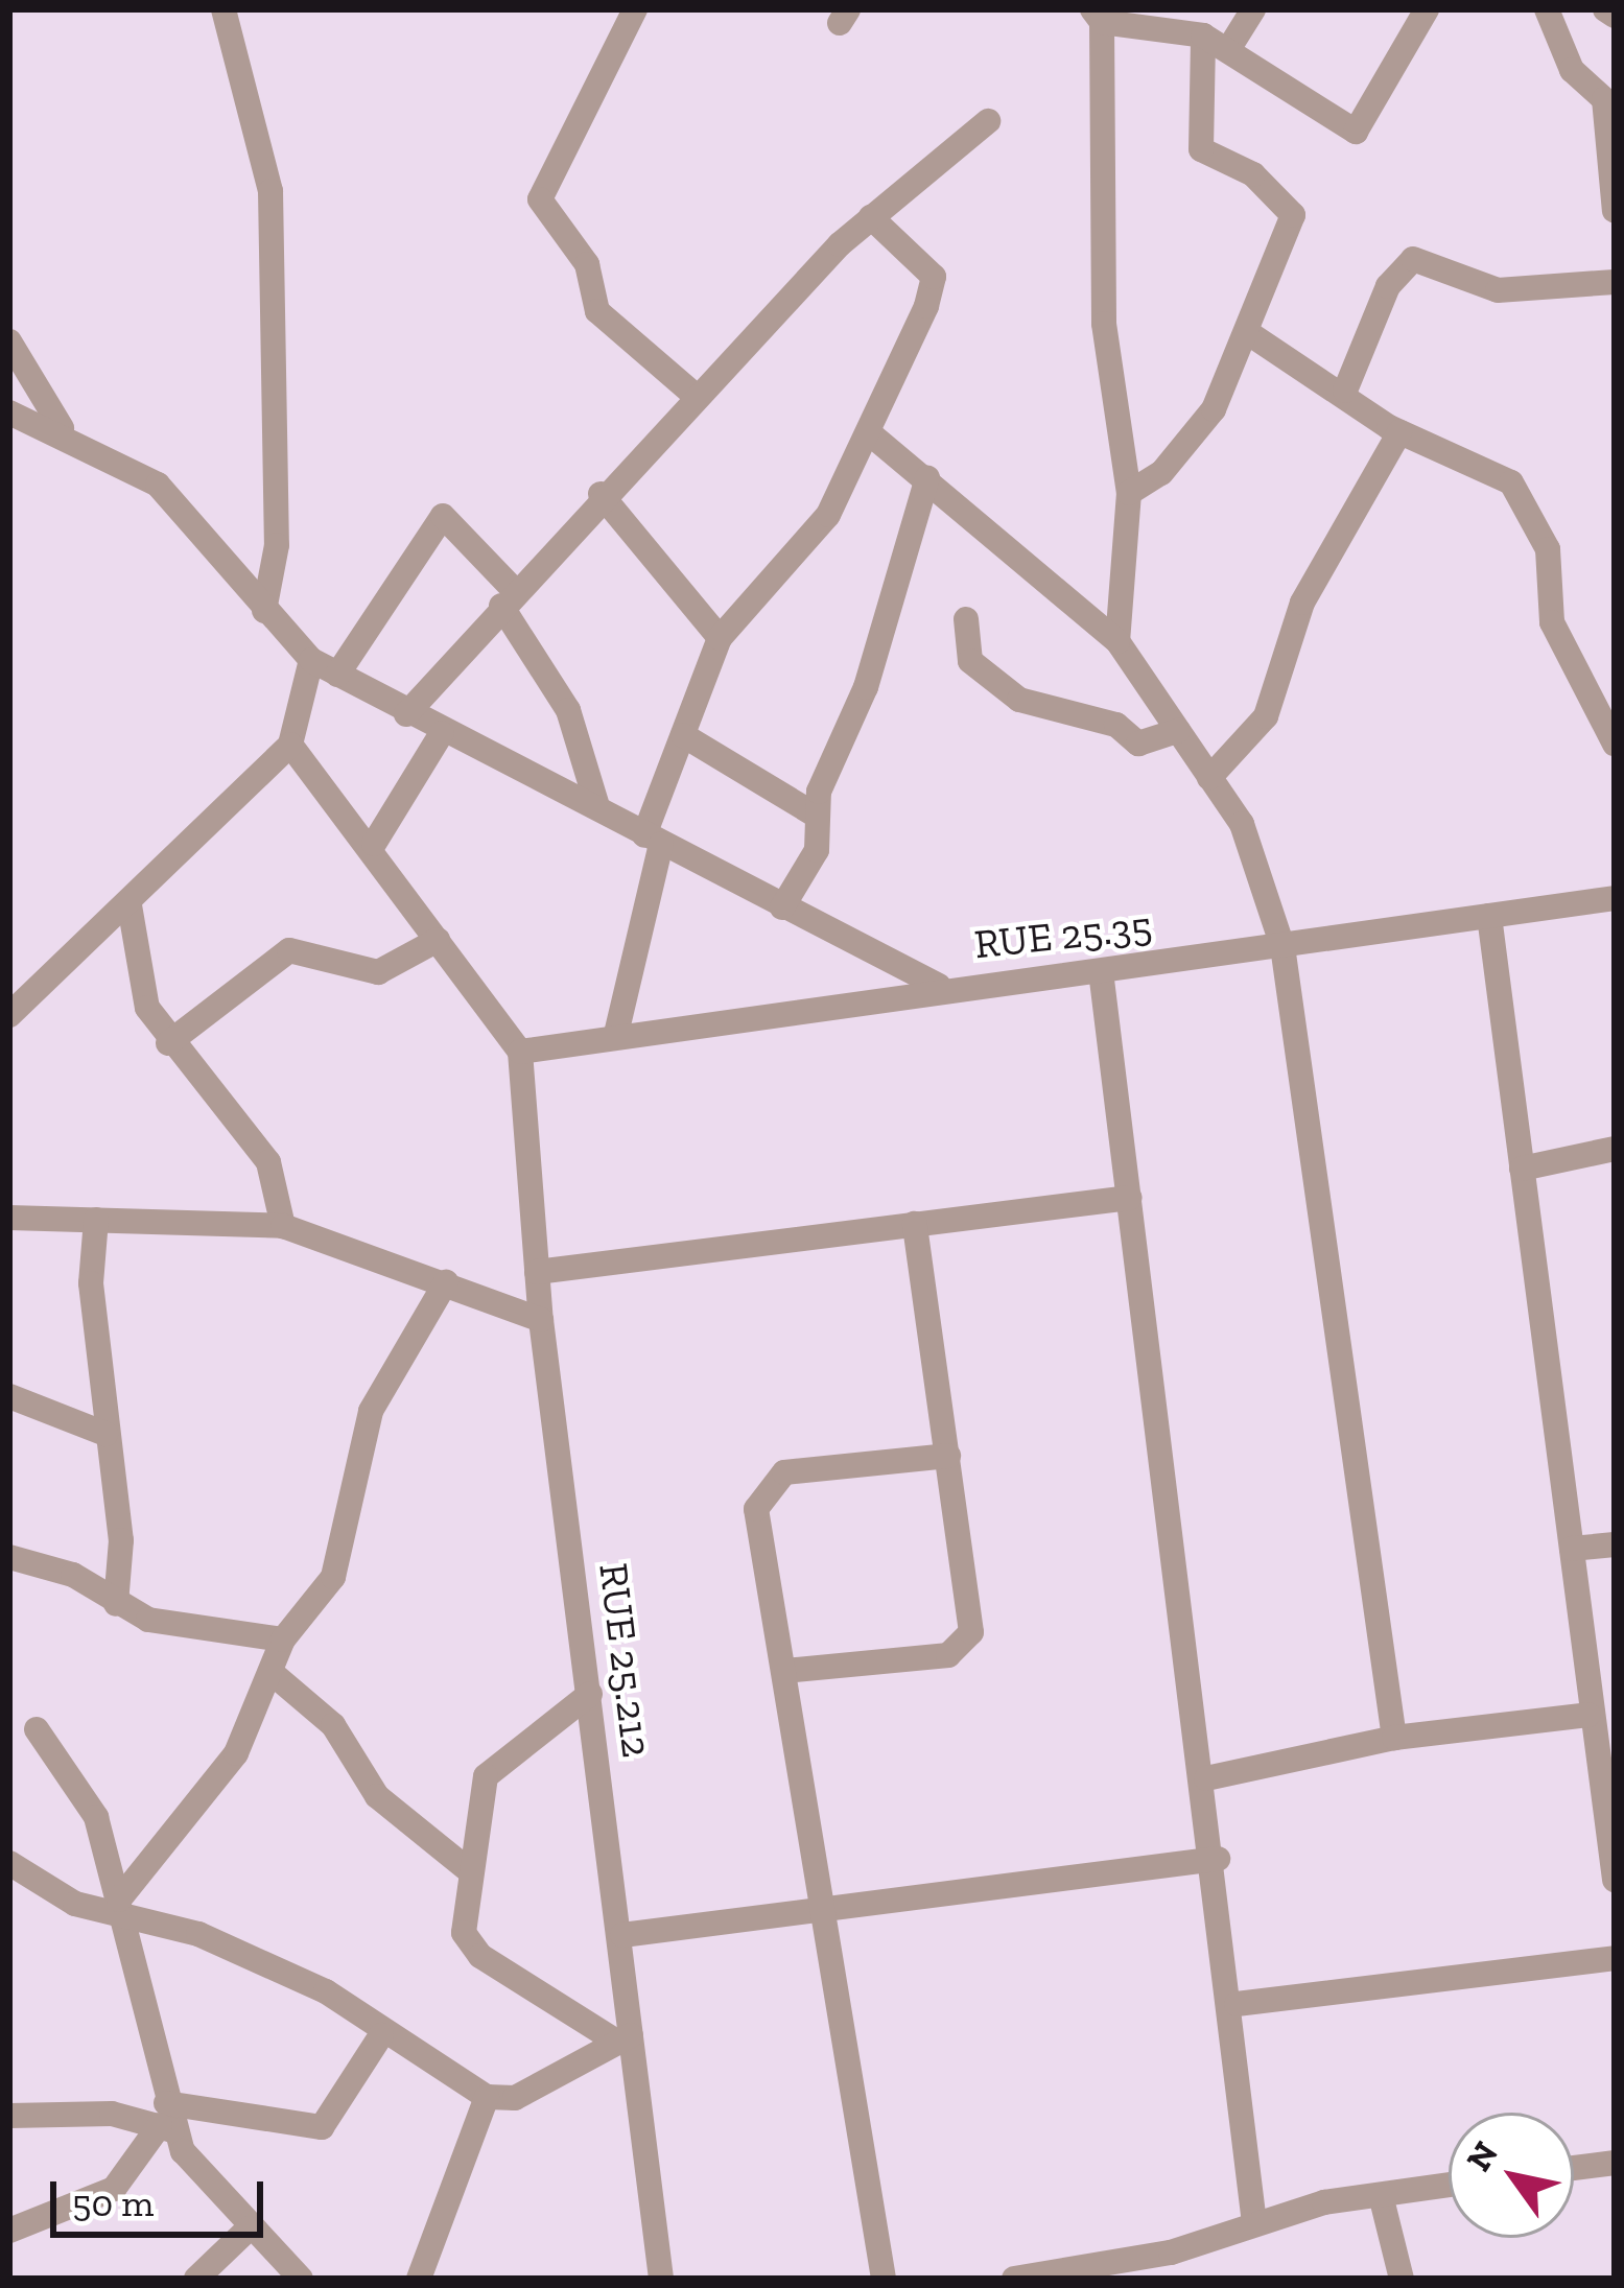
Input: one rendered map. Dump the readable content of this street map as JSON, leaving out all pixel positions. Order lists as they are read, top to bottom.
{
  "streets": {
    "street": ["RUE 25.35", "RUE 25.212"]
  },
  "crossings": [
    ["RUE 25.35", "RUE 25.212"]
  ],
  "scale_bar": "50 m",
  "north": "top left"
}
